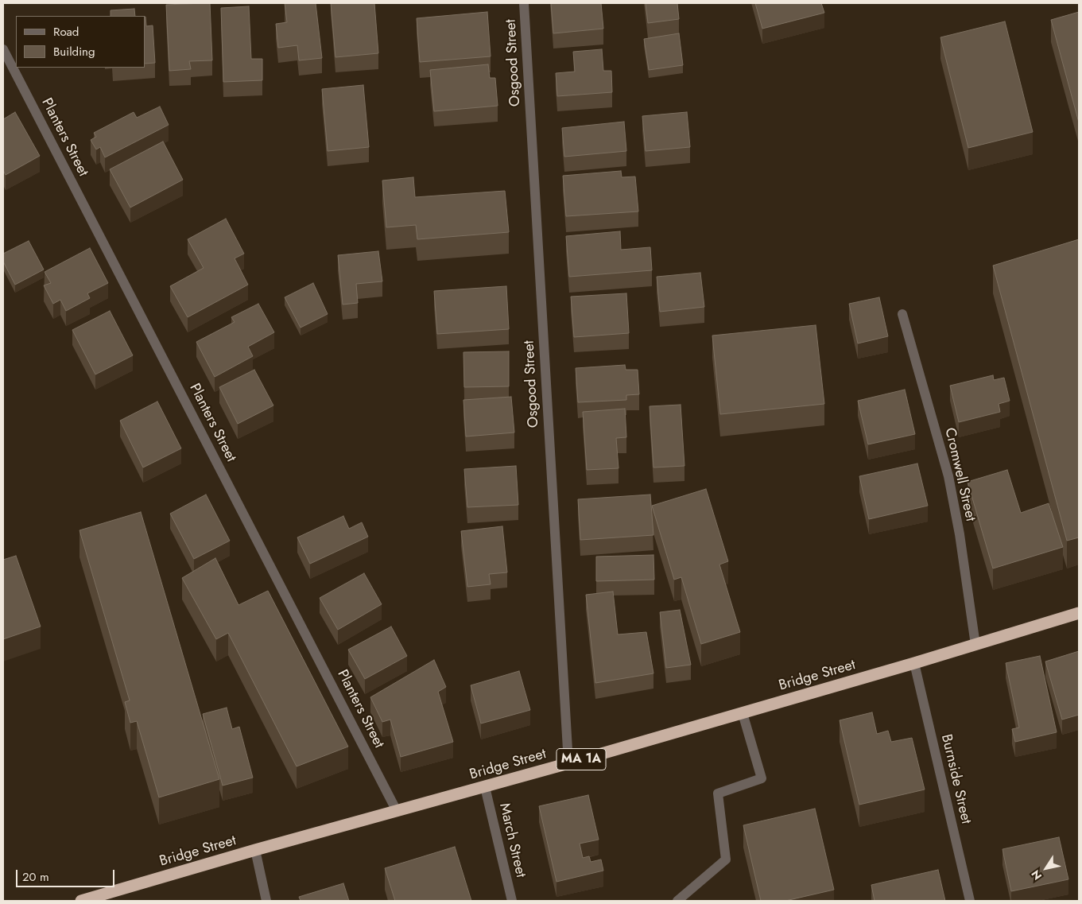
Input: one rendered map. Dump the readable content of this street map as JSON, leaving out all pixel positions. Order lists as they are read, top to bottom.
{
  "streets": {
    "highway": ["Bridge Street", "MA 1A"],
    "street": [
      "Osgood Street",
      "Planters Street",
      "Cromwell Street",
      "Burnside Street",
      "March Street"
    ]
  },
  "crossings": [
    ["Osgood Street", "Bridge Street"],
    ["Planters Street", "Bridge Street"],
    ["Cromwell Street", "Bridge Street"],
    ["Bridge Street", "Burnside Street"],
    ["Bridge Street", "March Street"]
  ],
  "legend": ["Road", "Building"],
  "scale_bar": "20 m",
  "north": "bottom left"
}
